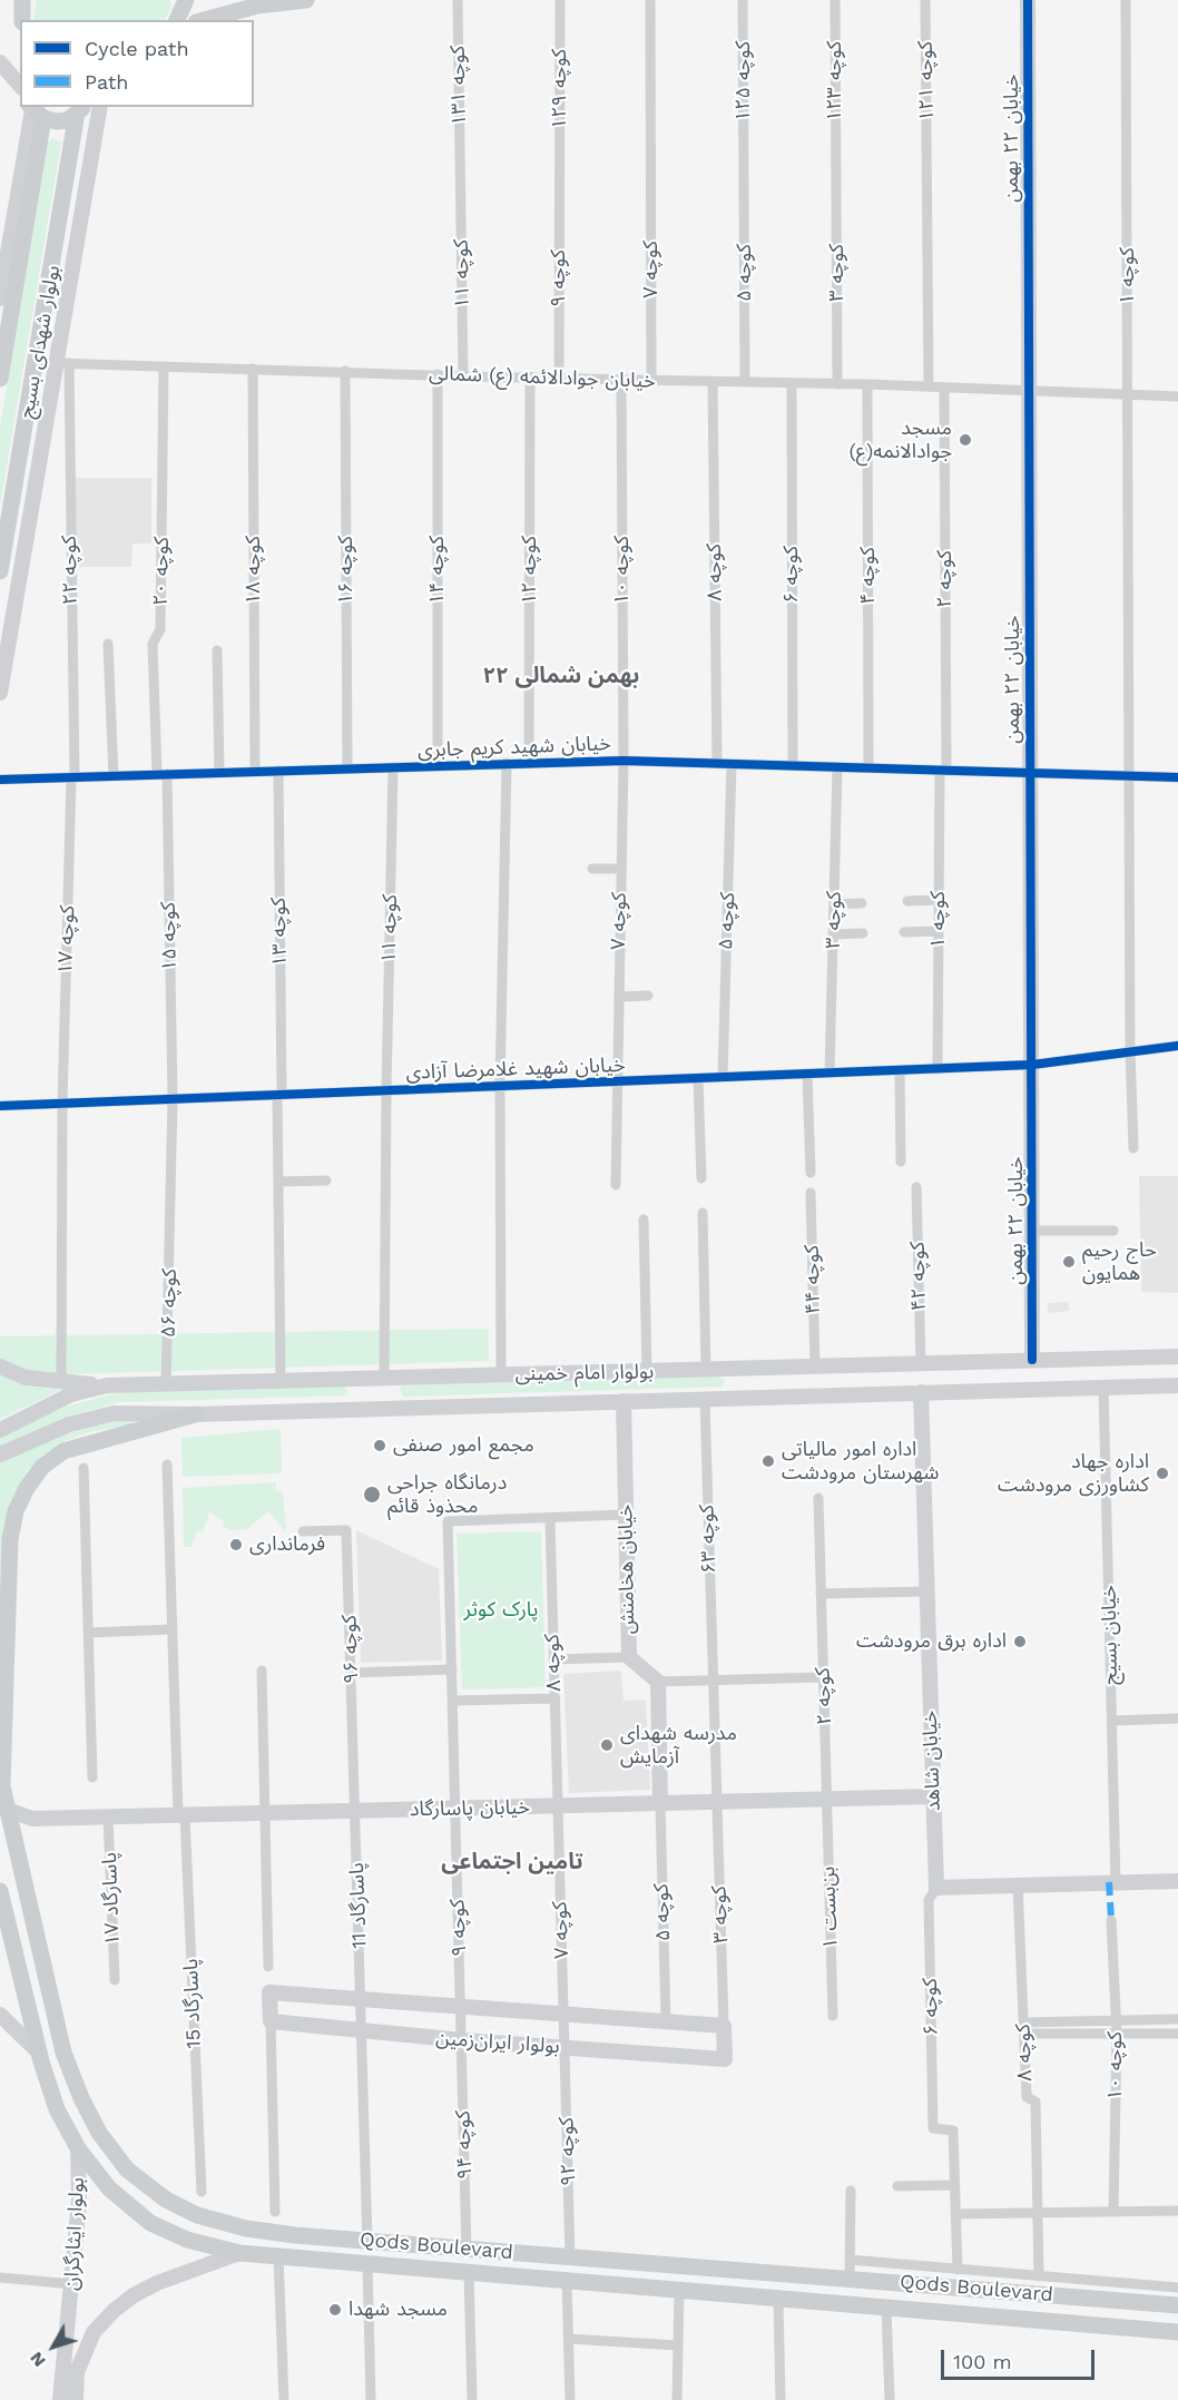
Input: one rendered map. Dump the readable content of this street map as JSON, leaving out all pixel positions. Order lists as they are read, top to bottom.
{
  "streets": {
    "main road": ["بولوار شهدای بسیج", "Qods Boulevard"],
    "street": [
      "کوچه ۱۲۵",
      "کوچه ۱۲۳",
      "کوچه ۱۲۱",
      "کوچه ۱۳۱",
      "کوچه ۱۲۹",
      "خیابان ۲۲ بهمن",
      "کوچه ۷",
      "کوچه ۵",
      "کوچه ۳",
      "کوچه ۱۱",
      "کوچه ۱",
      "کوچه ۹",
      "خیابان جوادالائمه (ع) شمالی",
      "کوچه ۲۲",
      "کوچه ۱۸",
      "کوچه ۱۶",
      "کوچه ۱۴",
      "کوچه ۱۲",
      "کوچه ۱۰",
      "کوچه ۲۰",
      "کوچه ۸",
      "کوچه ۶",
      "کوچه ۴",
      "کوچه ۲",
      "خیابان شهید کریم جابری",
      "کوچه ۱۳",
      "کوچه ۱۵",
      "کوچه ۱۷",
      "خیابان شهید غلامرضا آزادی",
      "کوچه ۴۲",
      "کوچه ۴۴",
      "کوچه ۵۶",
      "بولوار امام خمینی",
      "کوچه ۶۳",
      "خیابان هخامنش",
      "خیابان بسیج",
      "کوچه ۹۶",
      "خیابان شاهد",
      "خیابان پاسارگاد",
      "پاسارگاد ۱۷",
      "پاسارگاد 11",
      "بن‌بست ۱",
      "پاسارگاد 15",
      "بولوار ایران‌زمین",
      "کوچه ۹۴",
      "کوچه ۹۲",
      "بولوار ایثارگران"
    ]
  },
  "crossings": [
    ["کوچه ۱۲۵", "کوچه ۵"],
    ["کوچه ۱۲۳", "کوچه ۳"],
    ["کوچه ۱۲۱", "خیابان جوادالائمه (ع) شمالی"],
    ["کوچه ۱۳۱", "کوچه ۱۱"],
    ["کوچه ۱۲۹", "کوچه ۹"],
    ["خیابان ۲۲ بهمن", "خیابان جوادالائمه (ع) شمالی"],
    ["خیابان ۲۲ بهمن", "خیابان شهید کریم جابری"],
    ["خیابان ۲۲ بهمن", "خیابان شهید غلامرضا آزادی"],
    ["خیابان ۲۲ بهمن", "بولوار امام خمینی"],
    ["کوچه ۷", "خیابان جوادالائمه (ع) شمالی"],
    ["کوچه ۷", "کوچه ۱۰"],
    ["کوچه ۷", "کوچه ۸"],
    ["کوچه ۷", "خیابان شهید کریم جابری"],
    ["کوچه ۷", "خیابان شهید غلامرضا آزادی"],
    ["کوچه ۷", "خیابان پاسارگاد"],
    ["کوچه ۷", "بولوار ایران‌زمین"],
    ["کوچه ۷", "کوچه ۹۲"],
    ["کوچه ۵", "خیابان جوادالائمه (ع) شمالی"],
    ["کوچه ۵", "خیابان شهید کریم جابری"],
    ["کوچه ۵", "خیابان شهید غلامرضا آزادی"],
    ["کوچه ۵", "خیابان پاسارگاد"],
    ["کوچه ۵", "بولوار ایران‌زمین"],
    ["کوچه ۳", "خیابان جوادالائمه (ع) شمالی"],
    ["کوچه ۳", "خیابان شهید کریم جابری"],
    ["کوچه ۳", "خیابان شهید غلامرضا آزادی"],
    ["کوچه ۳", "خیابان پاسارگاد"],
    ["کوچه ۳", "بولوار ایران‌زمین"],
    ["کوچه ۱۱", "خیابان جوادالائمه (ع) شمالی"],
    ["کوچه ۱۱", "خیابان شهید کریم جابری"],
    ["کوچه ۱۱", "خیابان شهید غلامرضا آزادی"],
    ["کوچه ۱", "خیابان جوادالائمه (ع) شمالی"],
    ["کوچه ۱", "کوچه ۲"],
    ["کوچه ۱", "خیابان شهید کریم جابری"],
    ["کوچه ۱", "خیابان شهید غلامرضا آزادی"],
    ["کوچه ۹", "خیابان جوادالائمه (ع) شمالی"],
    ["کوچه ۹", "خیابان پاسارگاد"],
    ["کوچه ۹", "بولوار ایران‌زمین"],
    ["کوچه ۹", "کوچه ۹۴"],
    ["خیابان جوادالائمه (ع) شمالی", "کوچه ۲۲"],
    ["خیابان جوادالائمه (ع) شمالی", "کوچه ۱۸"],
    ["خیابان جوادالائمه (ع) شمالی", "کوچه ۱۶"],
    ["خیابان جوادالائمه (ع) شمالی", "کوچه ۱۴"],
    ["خیابان جوادالائمه (ع) شمالی", "کوچه ۱۲"],
    ["خیابان جوادالائمه (ع) شمالی", "کوچه ۱۰"],
    ["خیابان جوادالائمه (ع) شمالی", "کوچه ۲۰"],
    ["خیابان جوادالائمه (ع) شمالی", "کوچه ۸"],
    ["خیابان جوادالائمه (ع) شمالی", "کوچه ۶"],
    ["خیابان جوادالائمه (ع) شمالی", "کوچه ۴"],
    ["خیابان جوادالائمه (ع) شمالی", "کوچه ۲"],
    ["کوچه ۲۲", "خیابان شهید کریم جابری"],
    ["کوچه ۲۲", "کوچه ۱۷"],
    ["کوچه ۱۸", "خیابان شهید کریم جابری"],
    ["کوچه ۱۶", "خیابان شهید کریم جابری"],
    ["کوچه ۱۴", "خیابان شهید کریم جابری"],
    ["کوچه ۱۲", "خیابان شهید کریم جابری"],
    ["کوچه ۱۰", "خیابان شهید کریم جابری"],
    ["کوچه ۲۰", "خیابان شهید کریم جابری"],
    ["کوچه ۲۰", "کوچه ۱۵"],
    ["کوچه ۸", "خیابان شهید کریم جابری"],
    ["کوچه ۸", "خیابان پاسارگاد"],
    ["کوچه ۶", "خیابان شهید کریم جابری"],
    ["کوچه ۶", "خیابان شاهد"],
    ["کوچه ۴", "خیابان شهید کریم جابری"],
    ["کوچه ۲", "خیابان شهید کریم جابری"],
    ["کوچه ۲", "خیابان پاسارگاد"],
    ["کوچه ۲", "بن‌بست ۱"],
    ["خیابان شهید کریم جابری", "کوچه ۱۳"],
    ["خیابان شهید کریم جابری", "کوچه ۱۵"],
    ["خیابان شهید کریم جابری", "کوچه ۱۷"],
    ["کوچه ۱۳", "خیابان شهید غلامرضا آزادی"],
    ["کوچه ۱۵", "خیابان شهید غلامرضا آزادی"],
    ["کوچه ۱۵", "کوچه ۵۶"],
    ["کوچه ۱۷", "خیابان شهید غلامرضا آزادی"],
    ["خیابان شهید غلامرضا آزادی", "کوچه ۵۶"],
    ["کوچه ۴۲", "بولوار امام خمینی"],
    ["کوچه ۴۴", "بولوار امام خمینی"],
    ["کوچه ۵۶", "بولوار امام خمینی"],
    ["بولوار امام خمینی", "کوچه ۶۳"],
    ["بولوار امام خمینی", "خیابان هخامنش"],
    ["بولوار امام خمینی", "خیابان بسیج"],
    ["بولوار امام خمینی", "خیابان شاهد"],
    ["بولوار امام خمینی", "Qods Boulevard"],
    ["کوچه ۹۶", "خیابان پاسارگاد"],
    ["کوچه ۹۶", "پاسارگاد 11"],
    ["خیابان شاهد", "خیابان پاسارگاد"],
    ["خیابان پاسارگاد", "پاسارگاد ۱۷"],
    ["خیابان پاسارگاد", "پاسارگاد 11"],
    ["خیابان پاسارگاد", "بن‌بست ۱"],
    ["خیابان پاسارگاد", "پاسارگاد 15"],
    ["خیابان پاسارگاد", "Qods Boulevard"],
    ["پاسارگاد 11", "بولوار ایران‌زمین"],
    ["بولوار ایران‌زمین", "کوچه ۹۴"],
    ["بولوار ایران‌زمین", "کوچه ۹۲"],
    ["کوچه ۹۴", "Qods Boulevard"],
    ["کوچه ۹۲", "Qods Boulevard"],
    ["بولوار ایثارگران", "Qods Boulevard"]
  ],
  "districts": ["۲۲ بهمن شمالی", "تامین اجتماعی"],
  "parks": ["پارک کوثر"],
  "places": [
    "مسجد جوادالانمه(ع)",
    "حاج رحیم همایون",
    "مجمع امور صنفی",
    "اداره امور مالیاتی شهرستان مرودشت",
    "اداره جهاد کشاورزی مرودشت",
    "درمانگاه جراحی محذوذ قائم",
    "فرمانداری",
    "اداره برق مرودشت",
    "مدرسه شهدای آزمایش",
    "مسجد شهدا"
  ],
  "legend": ["Cycle path", "Path"],
  "scale_bar": "100 m",
  "north": "bottom left"
}
